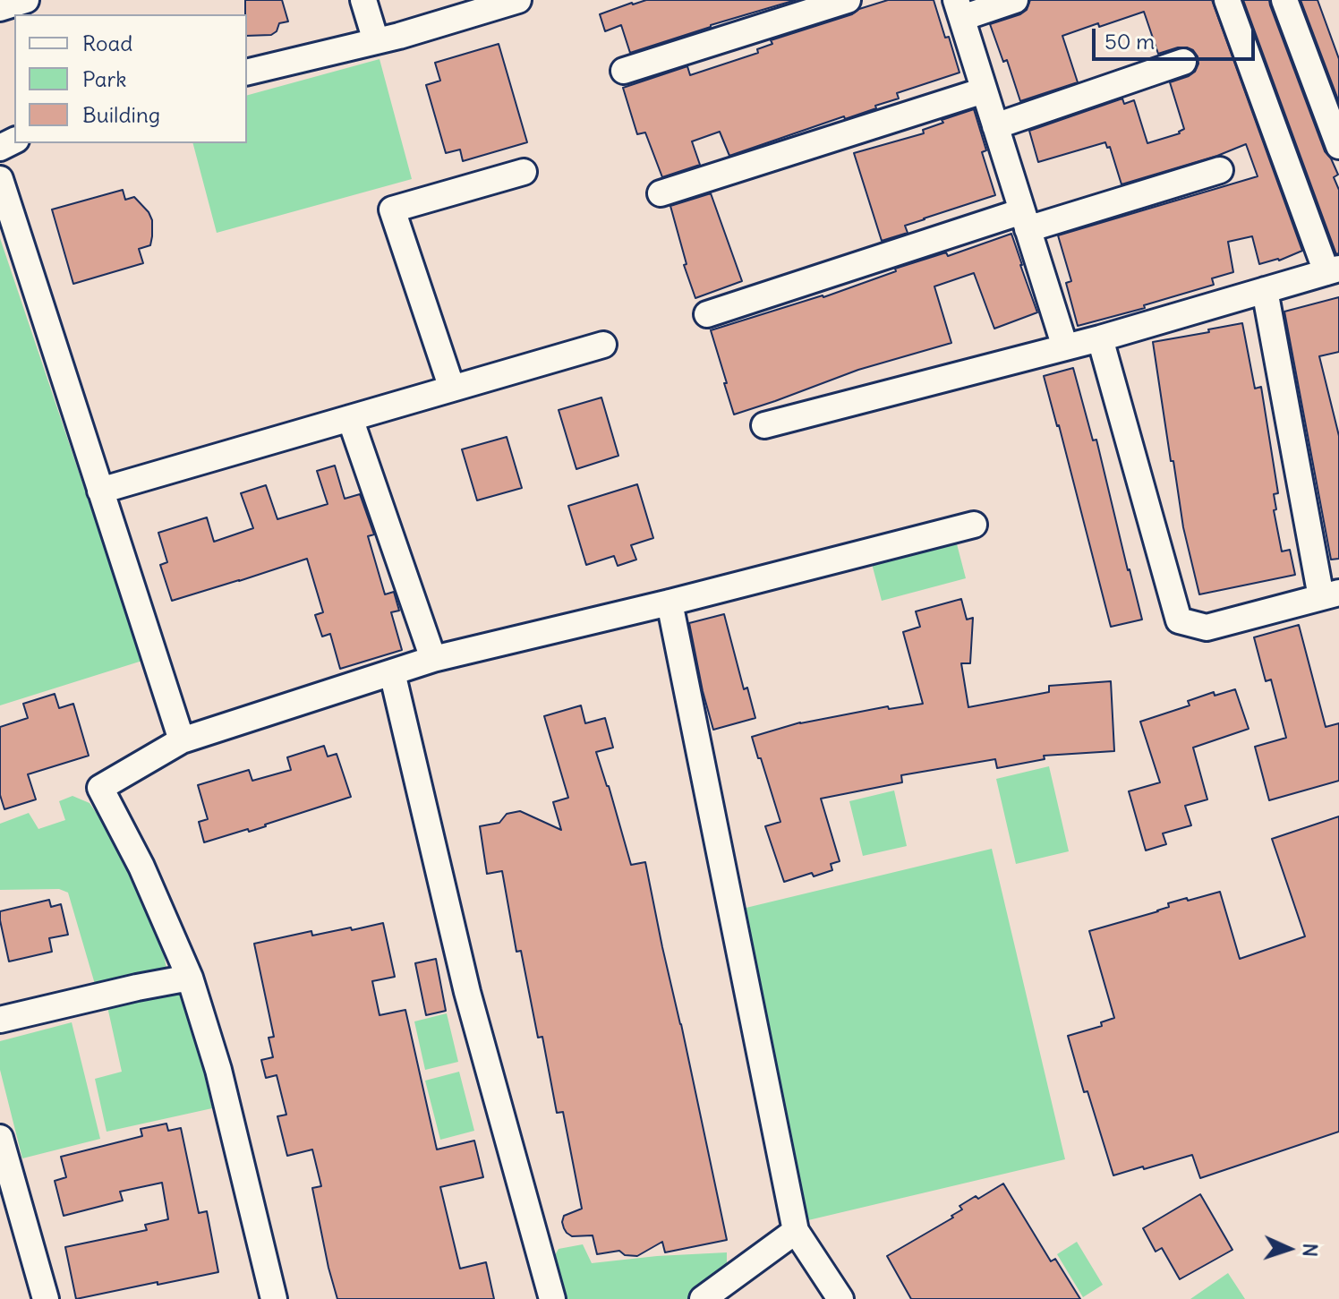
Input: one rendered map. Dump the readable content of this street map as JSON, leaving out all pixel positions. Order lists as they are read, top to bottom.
{
  "legend": ["Road", "Park", "Building"],
  "scale_bar": "50 m",
  "north": "right"
}
